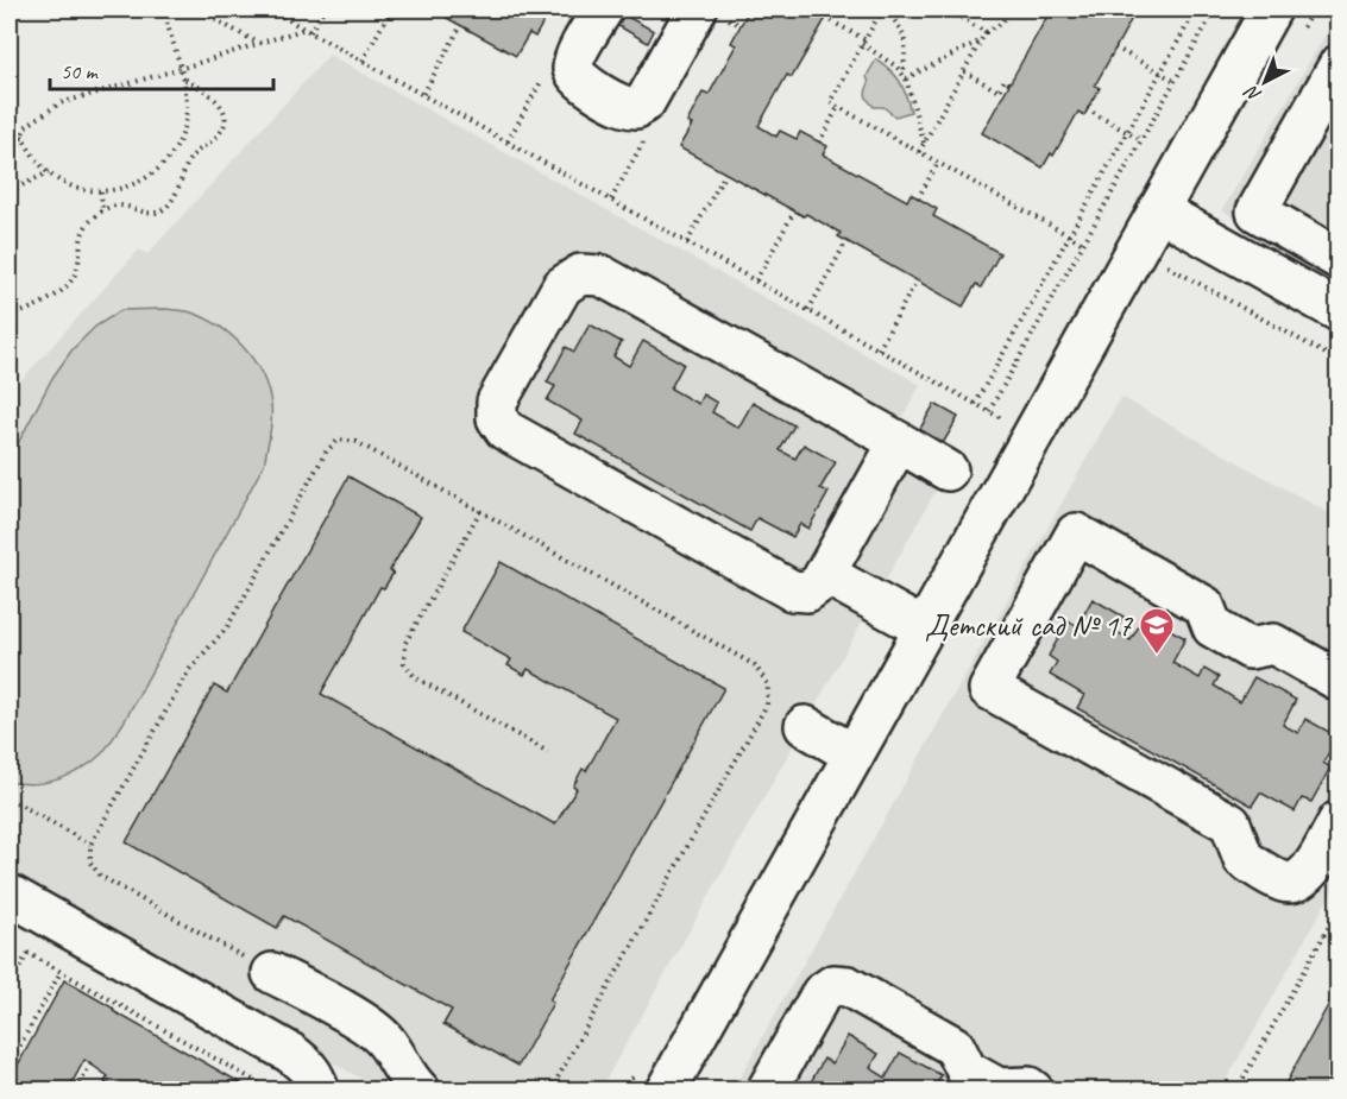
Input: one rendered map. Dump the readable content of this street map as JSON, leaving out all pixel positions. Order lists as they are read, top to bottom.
{
  "places": {
    "school or university": ["Детский сад № 17"]
  },
  "scale_bar": "50 m",
  "north": "bottom left"
}
